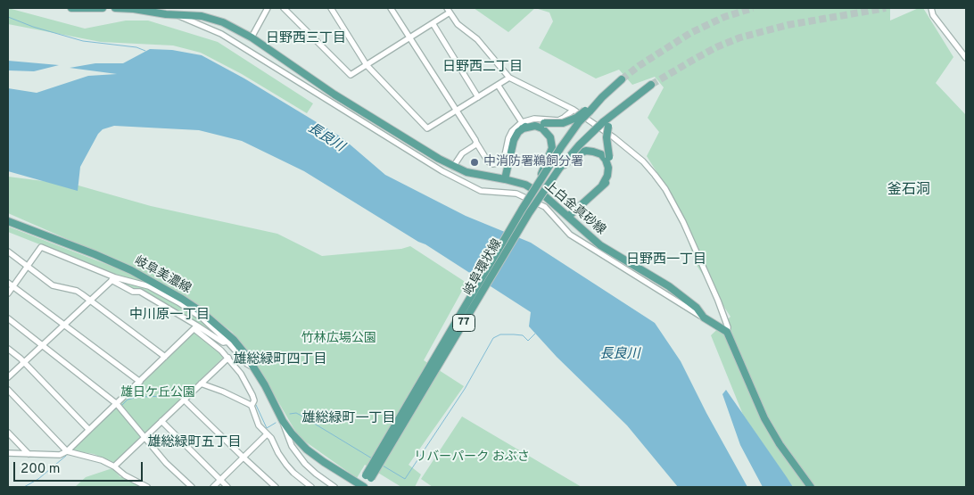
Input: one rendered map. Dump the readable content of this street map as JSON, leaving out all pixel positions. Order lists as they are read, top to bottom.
{
  "streets": {
    "main road": [
      "上白金真砂線",
      "岐阜環状線",
      "岐阜美濃線",
      "77"
    ]
  },
  "crossings": [
    ["岐阜環状線", "岐阜美濃線"],
    ["岐阜環状線", "77"]
  ],
  "districts": [
    "日野西三丁目",
    "日野西二丁目",
    "釜石洞",
    "日野西一丁目",
    "中川原一丁目",
    "雄総緑町四丁目",
    "雄総緑町一丁目",
    "雄総緑町五丁目"
  ],
  "water": ["長良川"],
  "parks": ["竹林広場公園", "雄日ケ丘公園", "リバーパーク おぶさ"],
  "places": ["中消防署鵜飼分署"],
  "scale_bar": "200 m"
}
